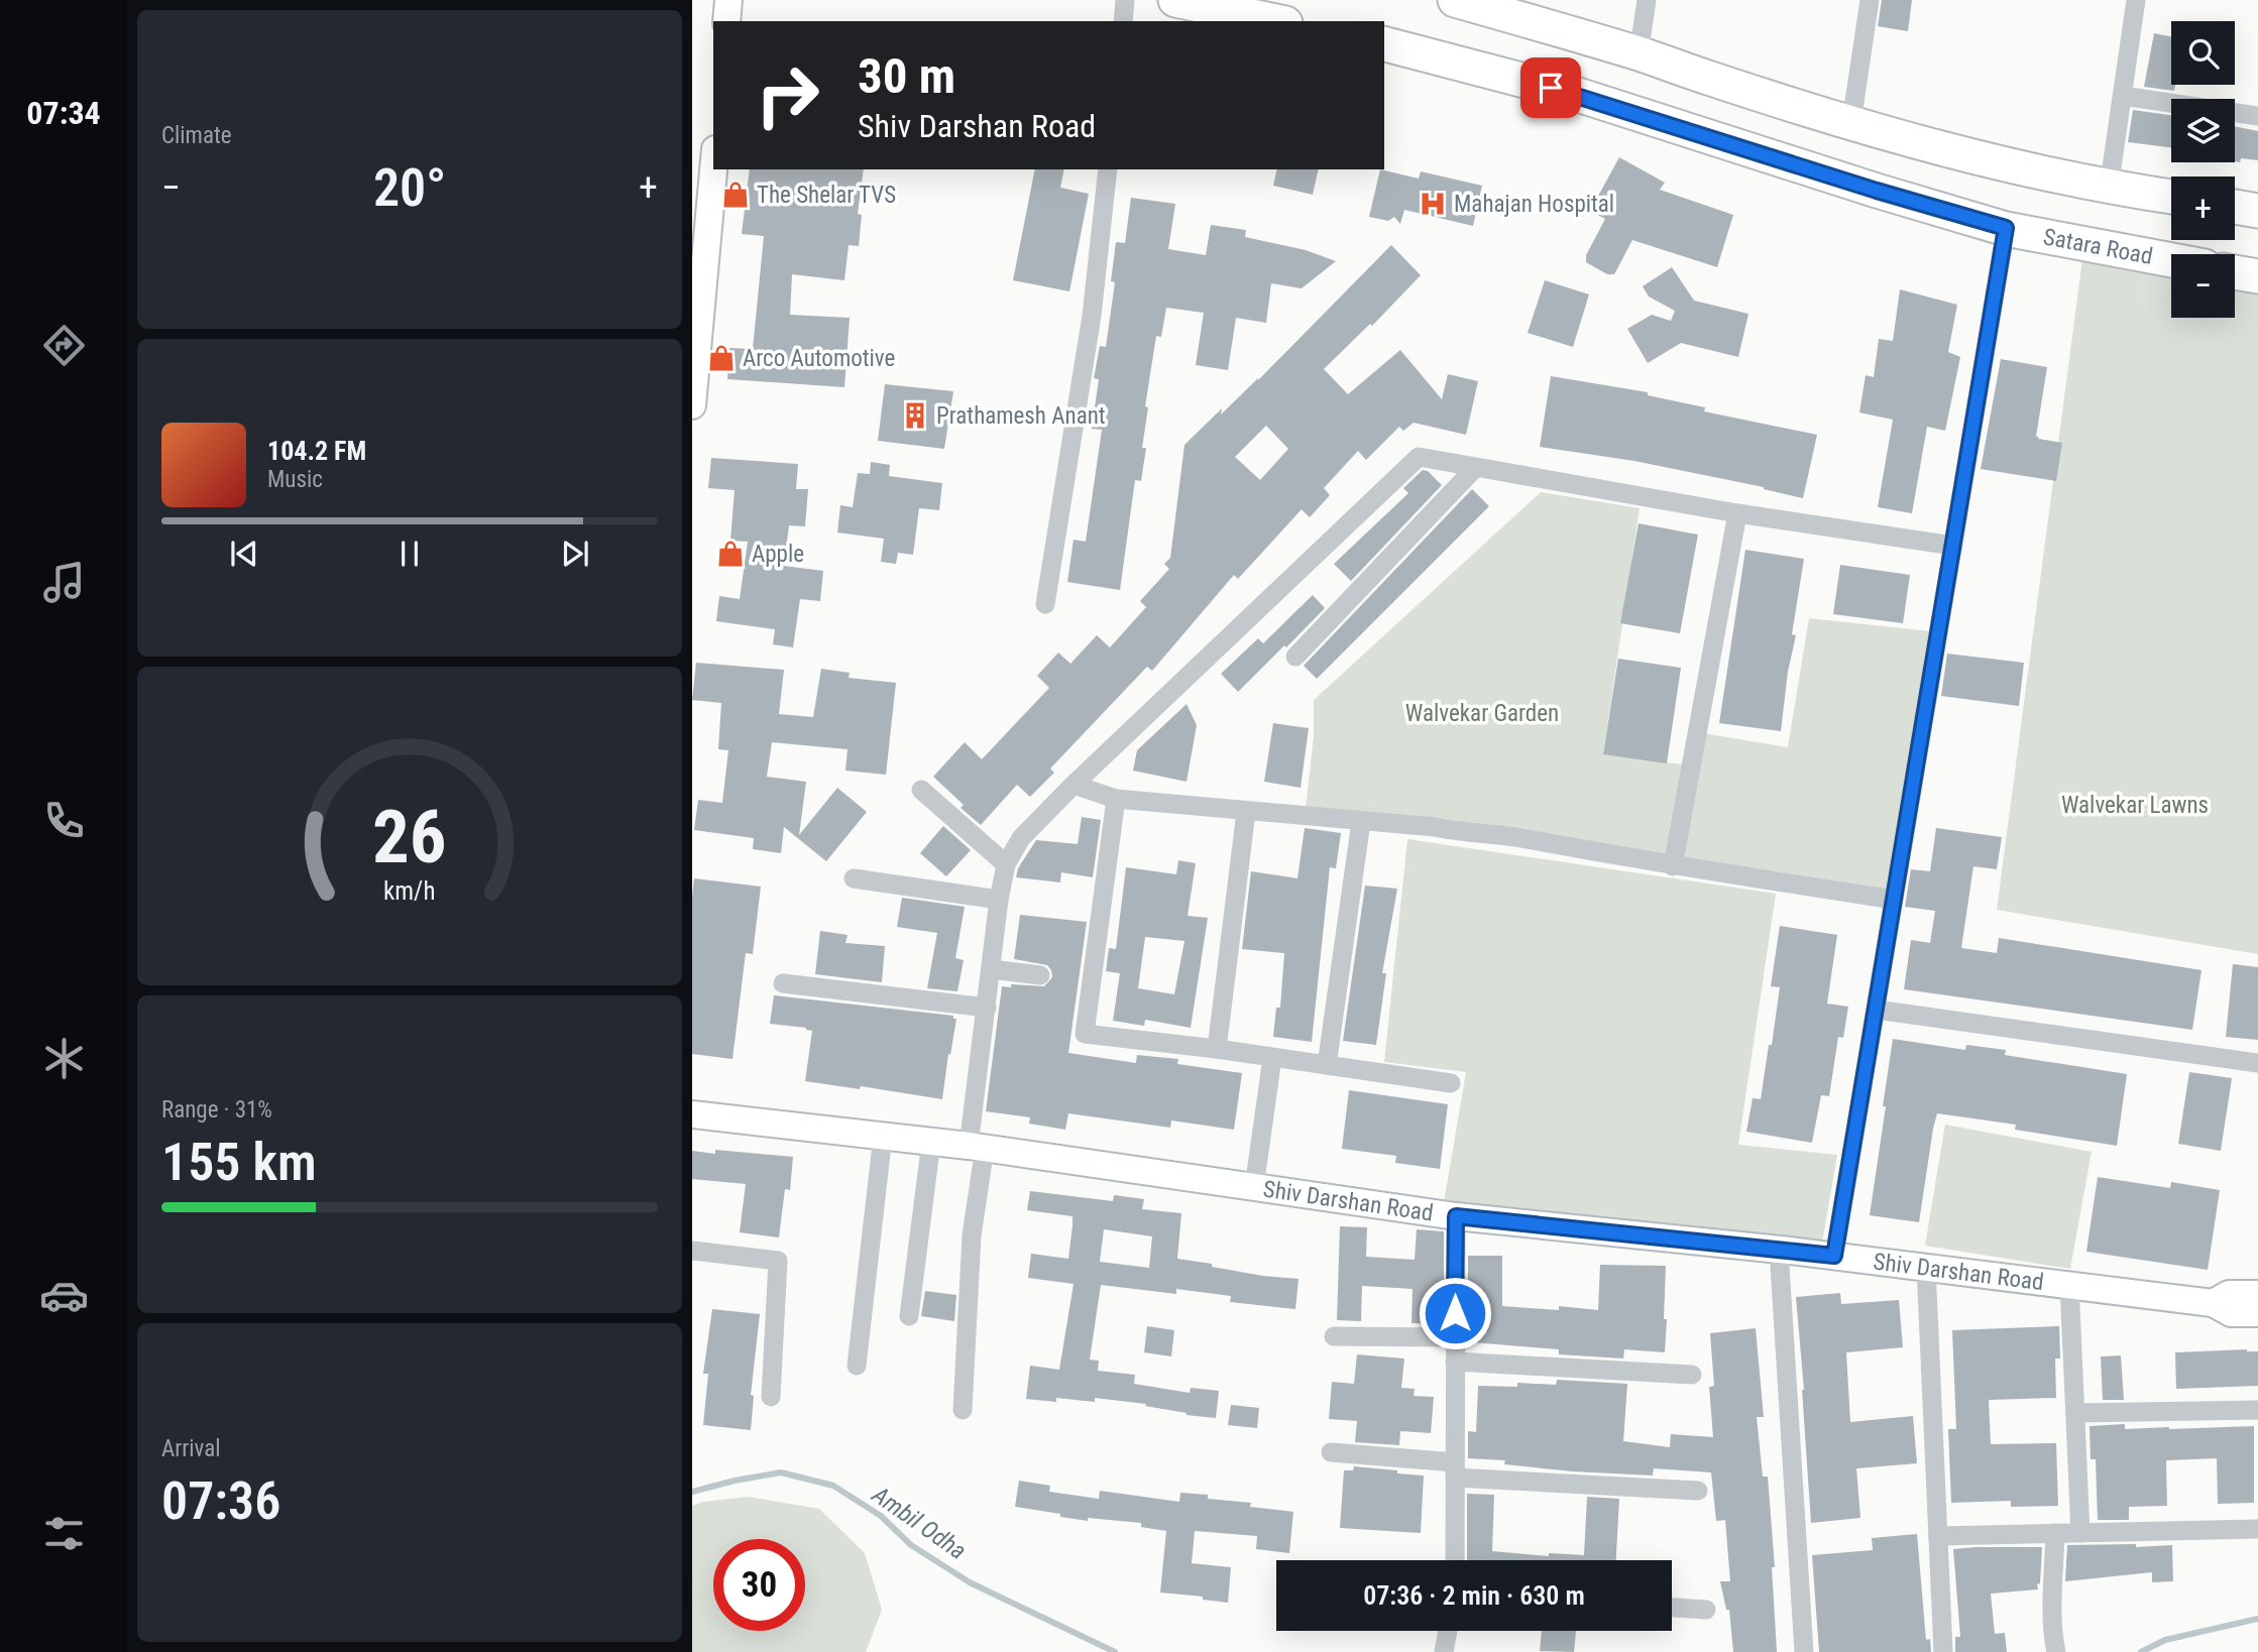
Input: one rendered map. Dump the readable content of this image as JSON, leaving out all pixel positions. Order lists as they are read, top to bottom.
{
  "streets": {
    "highway": ["Satara Road"],
    "street": ["Shiv Darshan Road"]
  },
  "water": ["Ambil Odha"],
  "parks": ["Walvekar Garden", "Walvekar Lawns"],
  "places": {
    "shop": ["The Shelar TVS", "Arco Automotive", "Apple"],
    "hospital": ["Mahajan Hospital"],
    "building": ["Prathamesh Anant"]
  },
  "page": {
    "tabs": "07:34",
    "tile": [
      "Climate",
      ["Range · 31%", "155 km"],
      ["Arrival", "07:36"]
    ],
    "map_buttons": ["+", "−"],
    "turn": ["30 m", "Shiv Darshan Road"],
    "heat": ["−", "20°", "+"],
    "song": ["104.2 FM", "Music"],
    "limit": "30",
    "trip": "07:36 · 2 min · 630 m",
    "gauge": ["26", "km/h"]
  }
}
